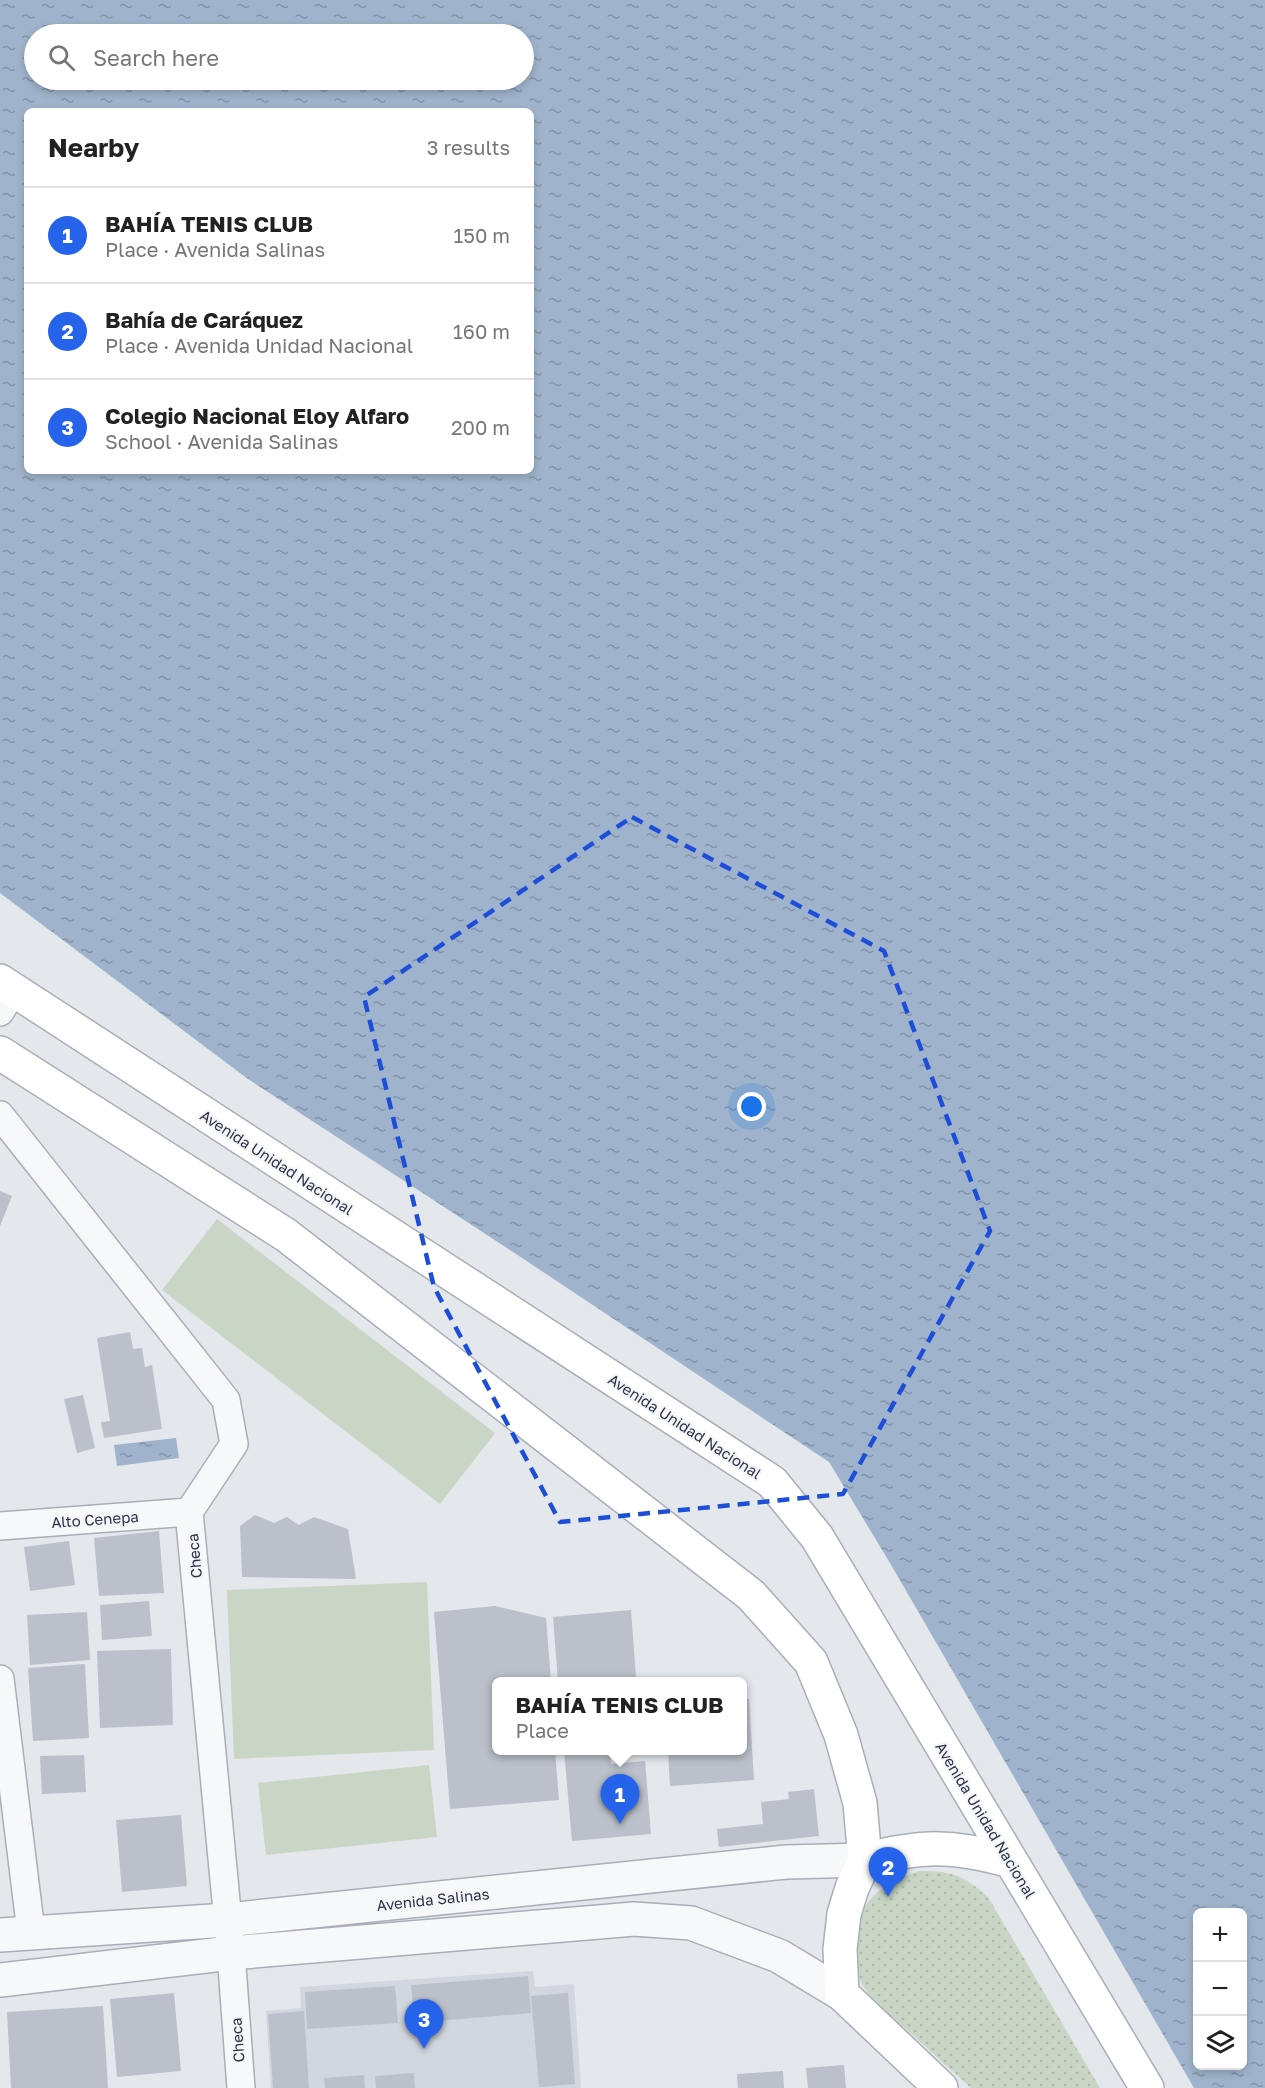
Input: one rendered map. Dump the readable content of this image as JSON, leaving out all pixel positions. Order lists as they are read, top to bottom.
{
  "streets": {
    "main road": ["Avenida Unidad Nacional"],
    "street": ["Alto Cenepa", "Checa", "Avenida Salinas"]
  },
  "crossings": [
    ["Alto Cenepa", "Checa"],
    ["Checa", "Avenida Salinas"]
  ],
  "page": {
    "search": "Search here",
    "heading": ["Nearby", "3 results"],
    "list": [
      {
        "mark": "1",
        "name": "BAHÍA TENIS CLUB",
        "note": "Place · Avenida Salinas",
        "value": "150 m"
      },
      {
        "mark": "2",
        "name": "Bahía de Caráquez",
        "note": "Place · Avenida Unidad Nacional",
        "value": "160 m"
      },
      {
        "mark": "3",
        "name": "Colegio Nacional Eloy Alfaro",
        "note": "School · Avenida Salinas",
        "value": "200 m"
      }
    ],
    "popup": ["BAHÍA TENIS CLUB", "Place"],
    "pins": ["1", "2", "3"],
    "map_buttons": ["+", "−"]
  }
}
